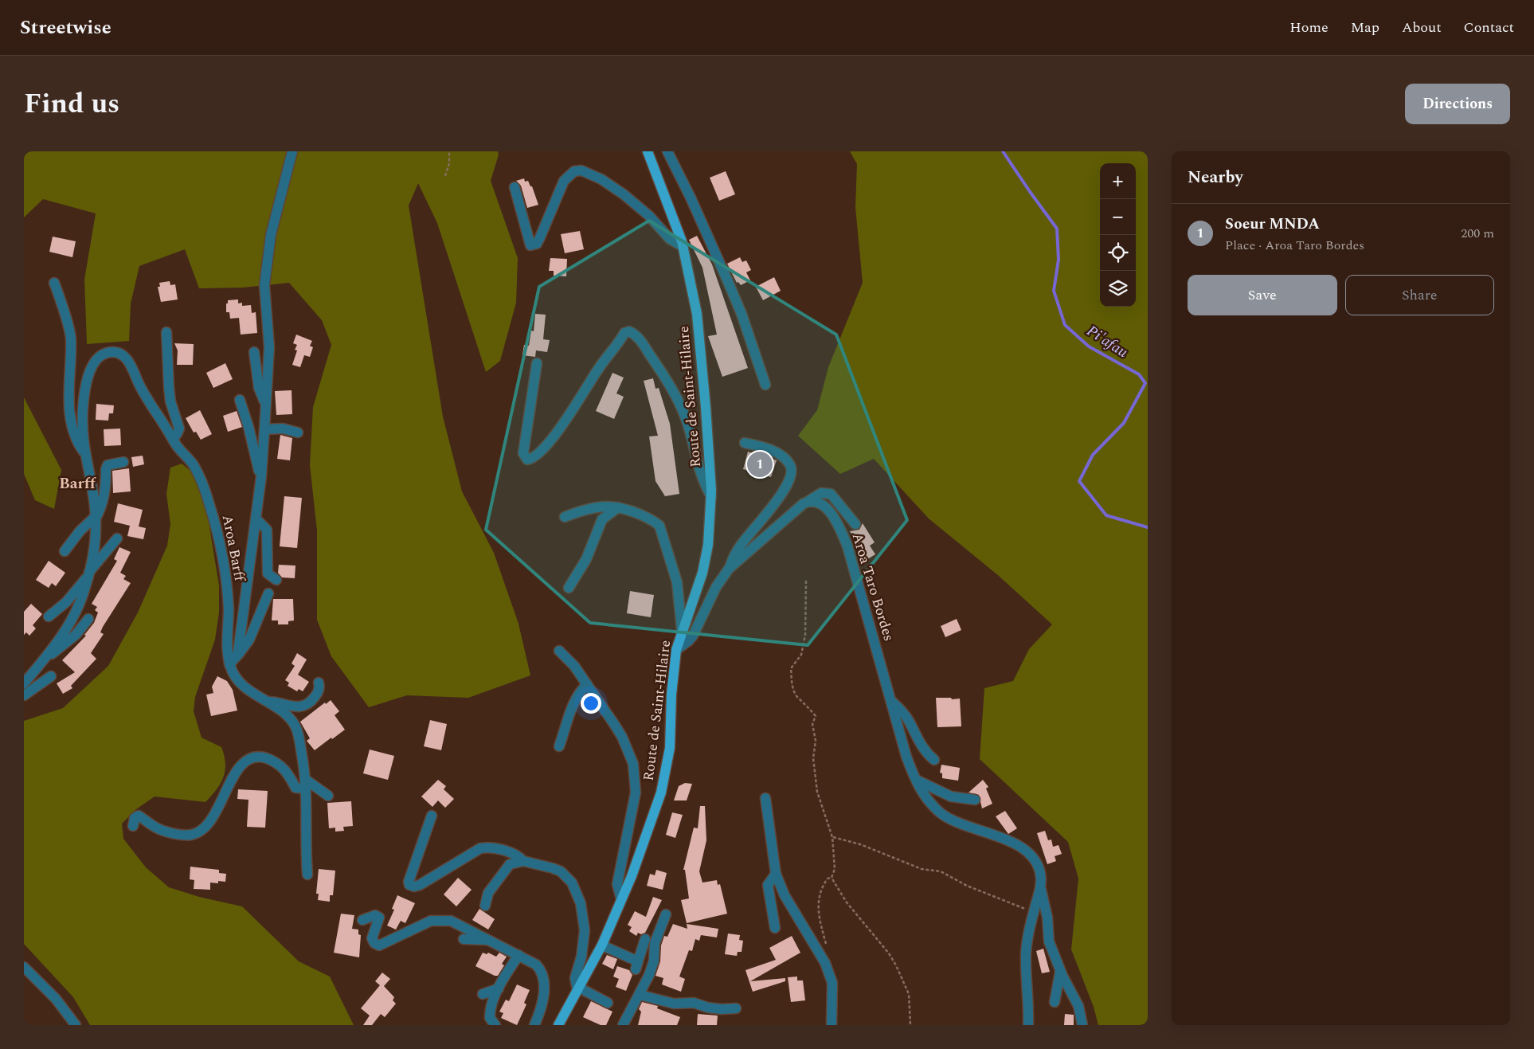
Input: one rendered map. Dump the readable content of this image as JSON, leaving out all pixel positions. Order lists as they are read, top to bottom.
{
  "streets": {
    "main road": ["Route de Saint-Hilaire"],
    "street": ["Aroa Barff", "Aroa Taro Bordes"]
  },
  "crossings": [
    ["Route de Saint-Hilaire", "Aroa Taro Bordes"]
  ],
  "districts": ["Barff"],
  "water": ["Pi'afau"],
  "page": {
    "header": "Streetwise",
    "nav": [
      "Home",
      "Map",
      "About",
      "Contact"
    ],
    "title": "Find us",
    "buttons": [
      "Directions",
      ["Save", "Share"]
    ],
    "heading": "Nearby",
    "map_buttons": ["+", "−"],
    "list": [
      {
        "mark": "1",
        "name": "Soeur MNDA",
        "note": "Place · Aroa Taro Bordes",
        "value": "200 m"
      }
    ],
    "pins": "1"
  }
}
